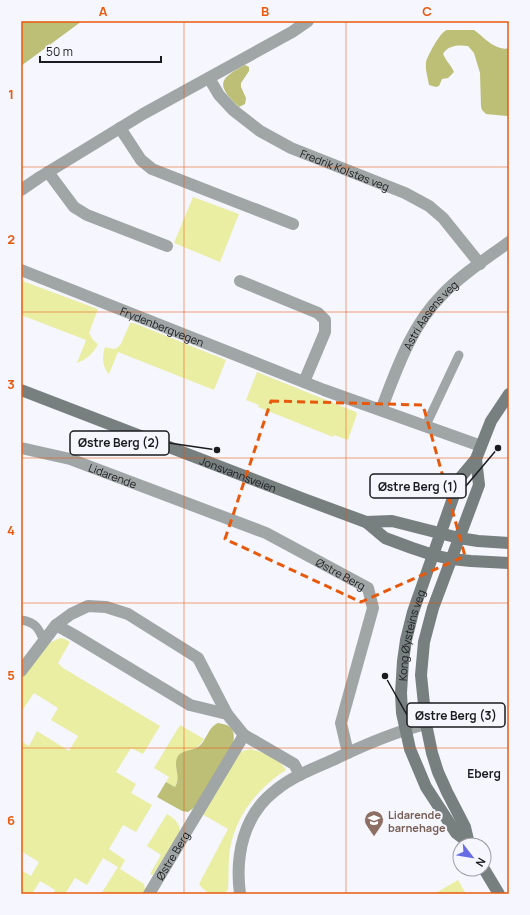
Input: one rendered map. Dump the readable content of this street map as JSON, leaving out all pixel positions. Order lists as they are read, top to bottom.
{
  "streets": {
    "main road": ["Jonsvannsveien", "Kong Øysteins veg"],
    "street": [
      "Fredrik Kolstøs veg",
      "Astri Aasens veg",
      "Frydenbergvegen",
      "Lidarende",
      "Østre Berg"
    ]
  },
  "crossings": [
    ["Fredrik Kolstøs veg", "Astri Aasens veg"],
    ["Astri Aasens veg", "Frydenbergvegen"],
    ["Jonsvannsveien", "Kong Øysteins veg"],
    ["Lidarende", "Østre Berg"]
  ],
  "districts": ["Eberg"],
  "places": {
    "other": ["Østre Berg (1)", "Østre Berg (2)", "Østre Berg (3)"],
    "school or university": ["Lidarende barnehage"]
  },
  "scale_bar": "50 m",
  "north": "bottom right",
  "grid": {
    "columns": ["A", "B", "C"],
    "rows": [
      "1",
      "2",
      "3",
      "4",
      "5",
      "6"
    ]
  }
}
